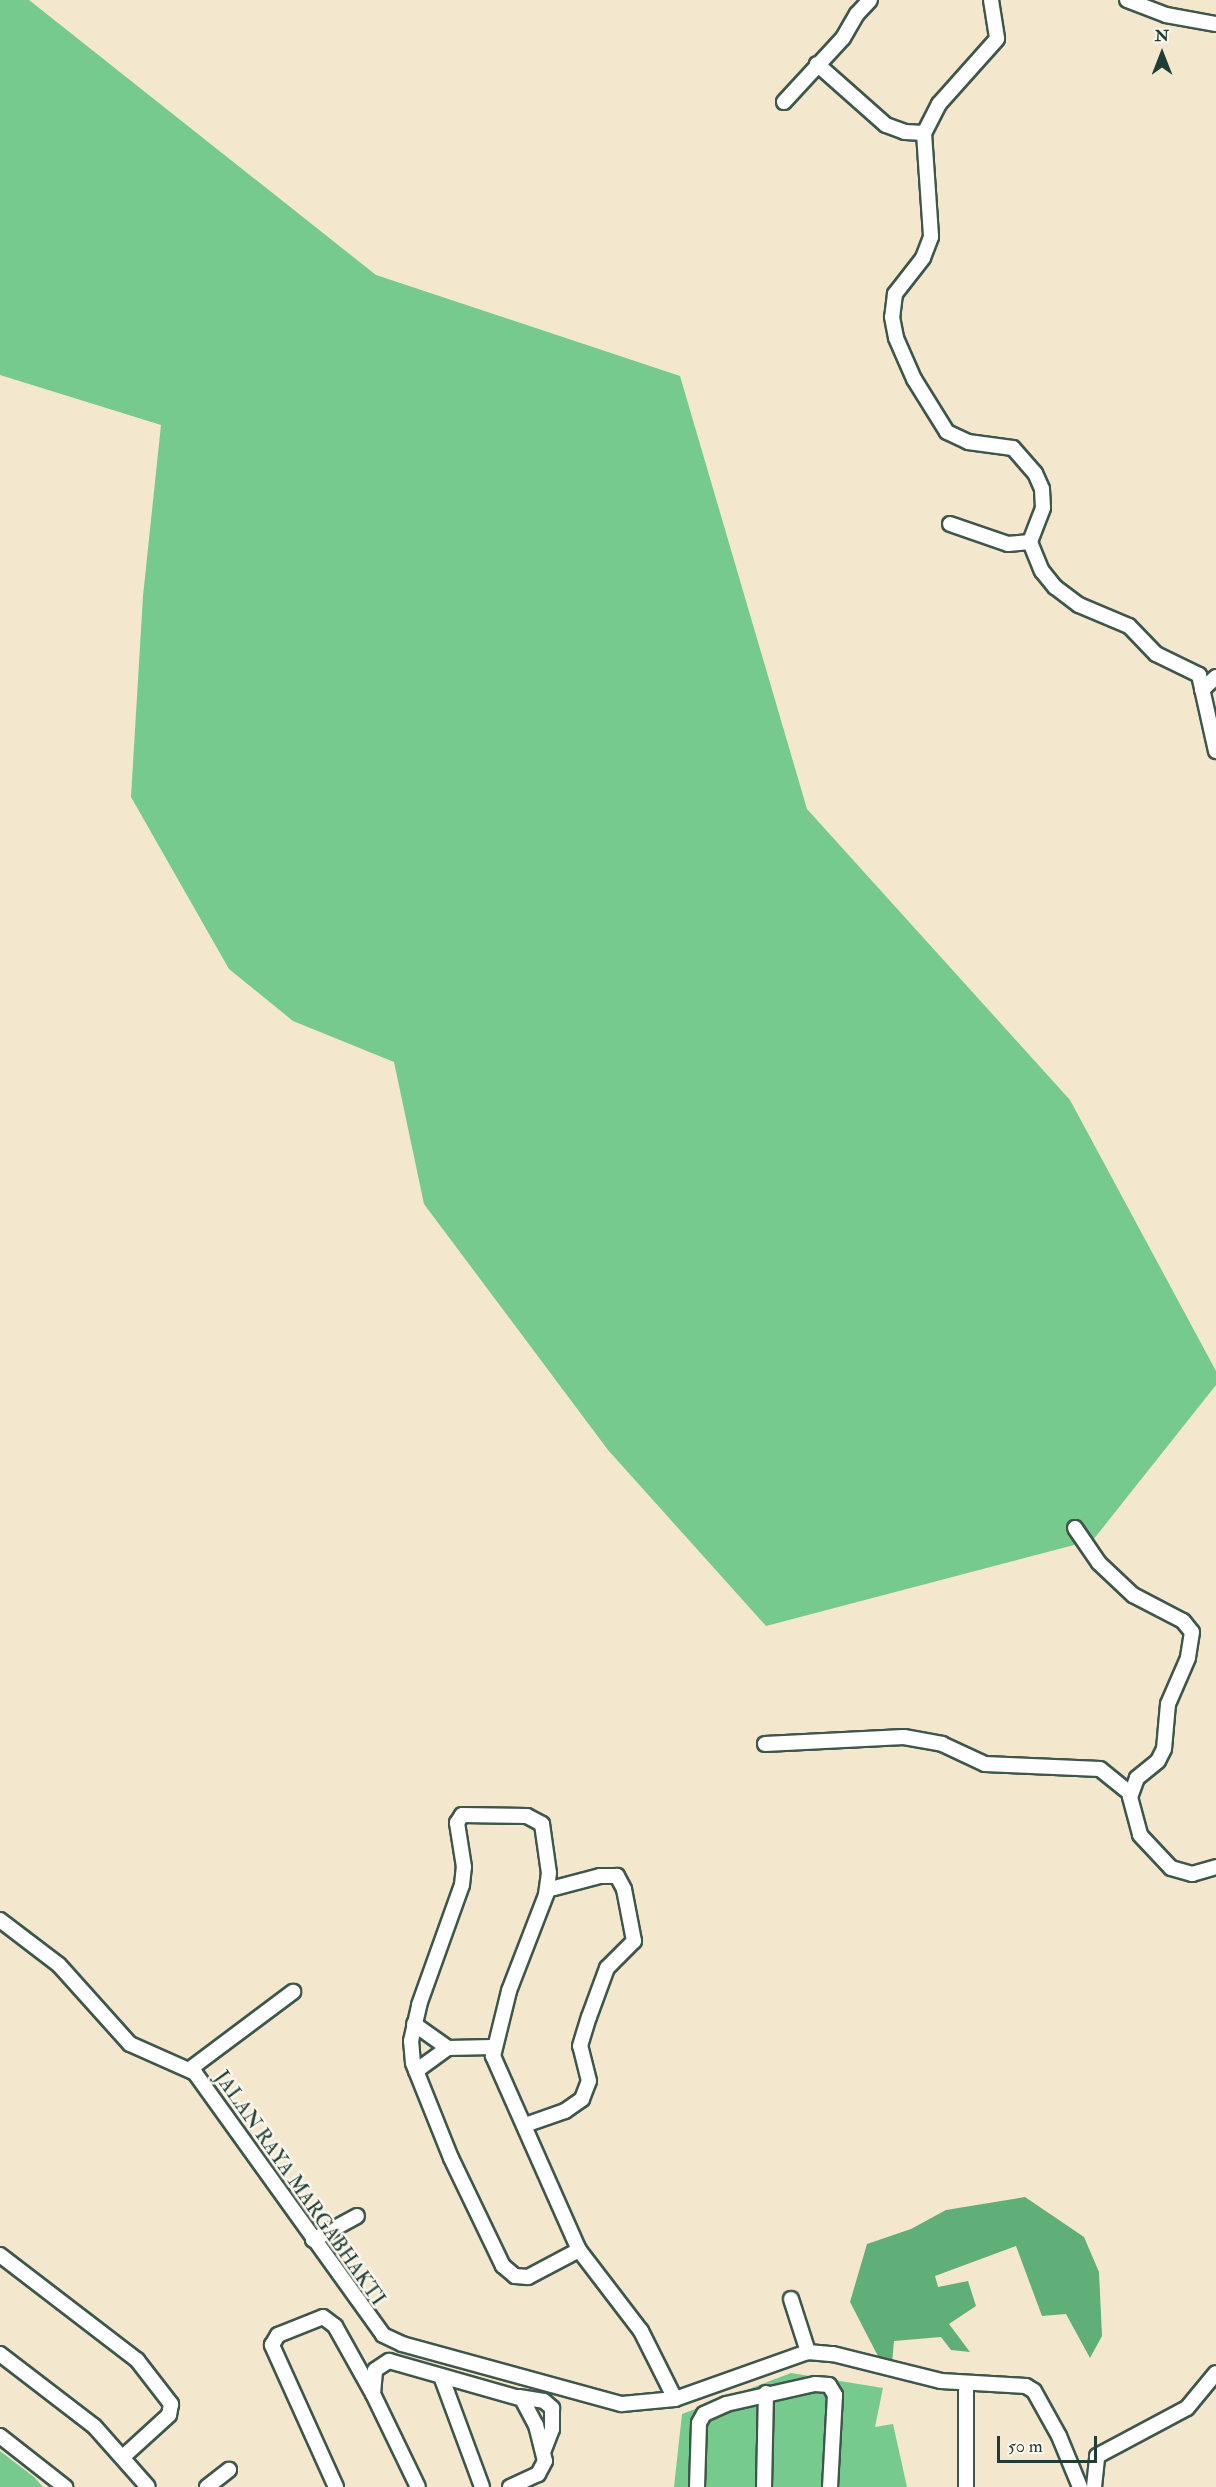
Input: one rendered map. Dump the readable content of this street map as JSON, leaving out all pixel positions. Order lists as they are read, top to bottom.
{
  "streets": {
    "street": ["JALAN RAYA MARGABHAKTI"]
  },
  "scale_bar": "50 m",
  "north": "top"
}
